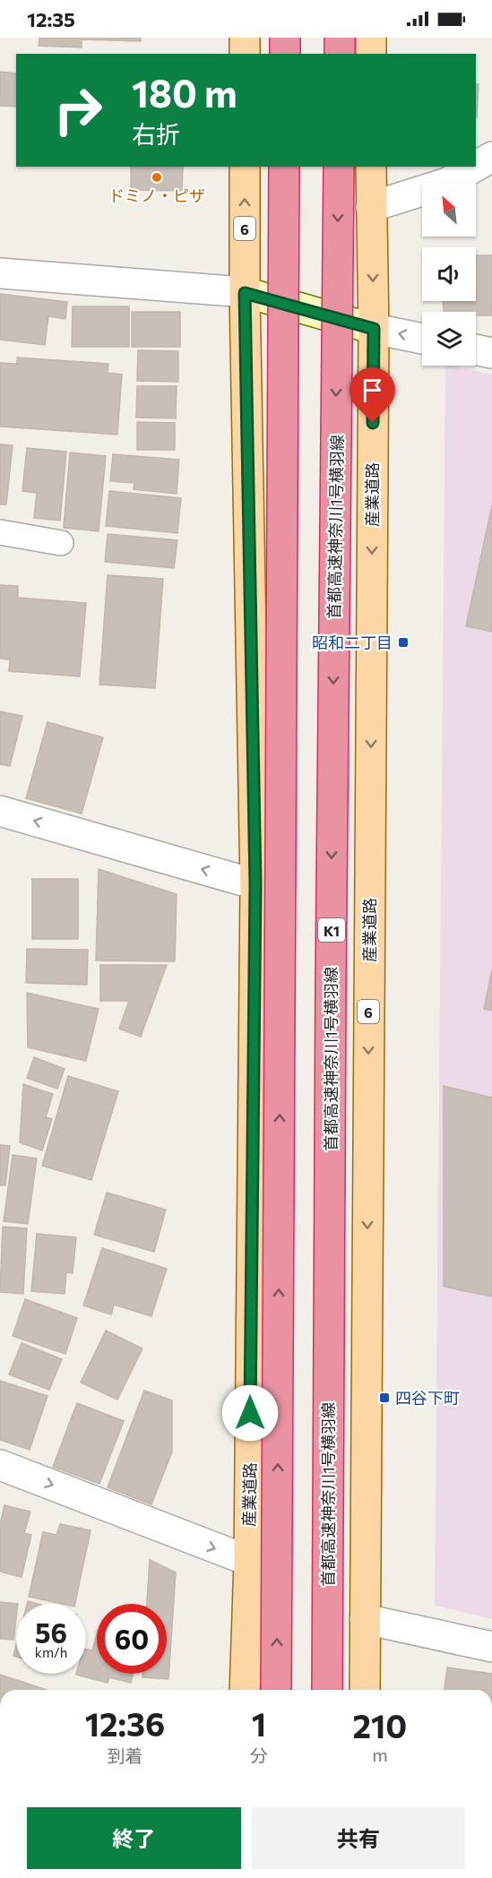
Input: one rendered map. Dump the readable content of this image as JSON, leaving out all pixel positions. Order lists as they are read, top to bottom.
{
  "streets": {
    "highway": ["首都高速神奈川1号横羽線", "K1"],
    "main road": ["6", "産業道路"]
  },
  "places": {
    "other": ["ドミノ・ピザ"],
    "transit": ["昭和二丁目", "四谷下町"]
  },
  "north": "top left",
  "page": {
    "status": "12:35",
    "turn": ["180 m", "右折"],
    "speed": "56 km/h",
    "limit": "60",
    "eta": [
      "12:36",
      "到着",
      "1",
      "分",
      "210",
      "m"
    ],
    "buttons": ["終了", "共有"]
  }
}
